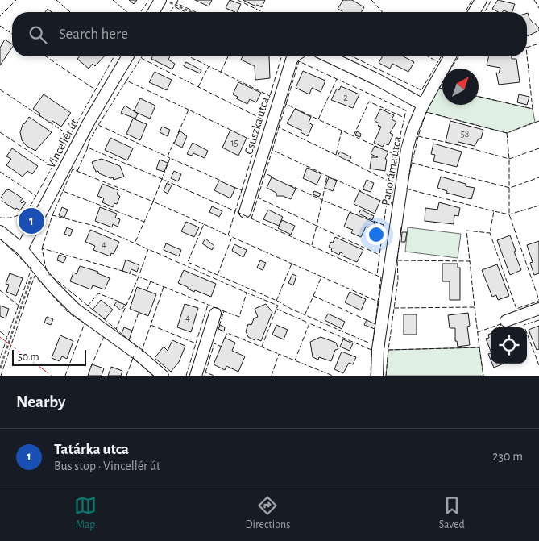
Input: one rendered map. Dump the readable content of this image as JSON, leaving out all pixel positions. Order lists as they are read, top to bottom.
{
  "streets": {
    "street": ["Csuszka utca", "Vincellér út", "Panoráma utca"]
  },
  "house_numbers": [
    "2",
    "58",
    "15",
    "4",
    "4"
  ],
  "scale_bar": "50 m",
  "north": "top right",
  "page": {
    "search": "Search here",
    "pins": "1",
    "scale": "50 m",
    "heading": "Nearby",
    "list": [
      {
        "mark": "1",
        "name": "Tatárka utca",
        "note": "Bus stop · Vincellér út",
        "value": "230 m"
      }
    ],
    "nav": ["Map", "Directions", "Saved"]
  }
}
